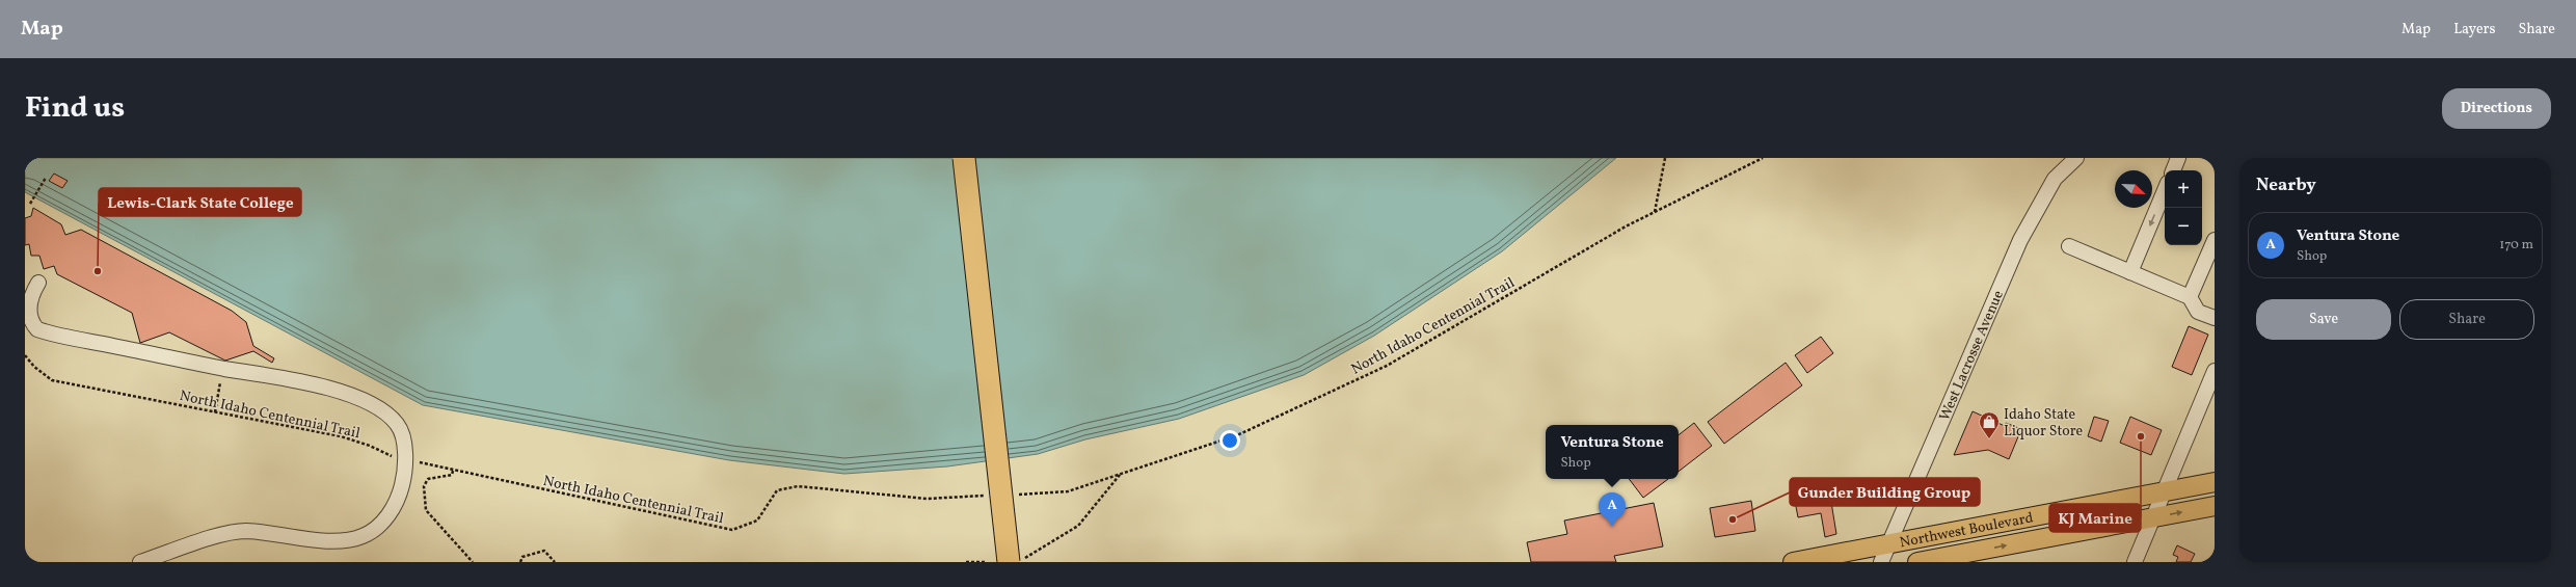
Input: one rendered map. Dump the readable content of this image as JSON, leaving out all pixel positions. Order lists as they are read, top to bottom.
{
  "streets": {
    "main road": ["Northwest Boulevard"],
    "street": ["West Lacrosse Avenue"],
    "path": ["North Idaho Centennial Trail"]
  },
  "crossings": [
    ["West Lacrosse Avenue", "Northwest Boulevard"]
  ],
  "places": {
    "other": ["Lewis-Clark State College", "KJ Marine", "Gunder Building Group"],
    "shop": ["Idaho State Liquor Store"]
  },
  "north": "bottom right",
  "page": {
    "header": "Map",
    "nav": ["Map", "Layers", "Share"],
    "title": "Find us",
    "buttons": [
      "Directions",
      ["Save", "Share"]
    ],
    "heading": "Nearby",
    "map_buttons": ["+", "−"],
    "list": [
      {
        "mark": "A",
        "name": "Ventura Stone",
        "note": "Shop",
        "value": "170 m"
      }
    ],
    "popup": ["Ventura Stone", "Shop"],
    "pins": "A"
  }
}
